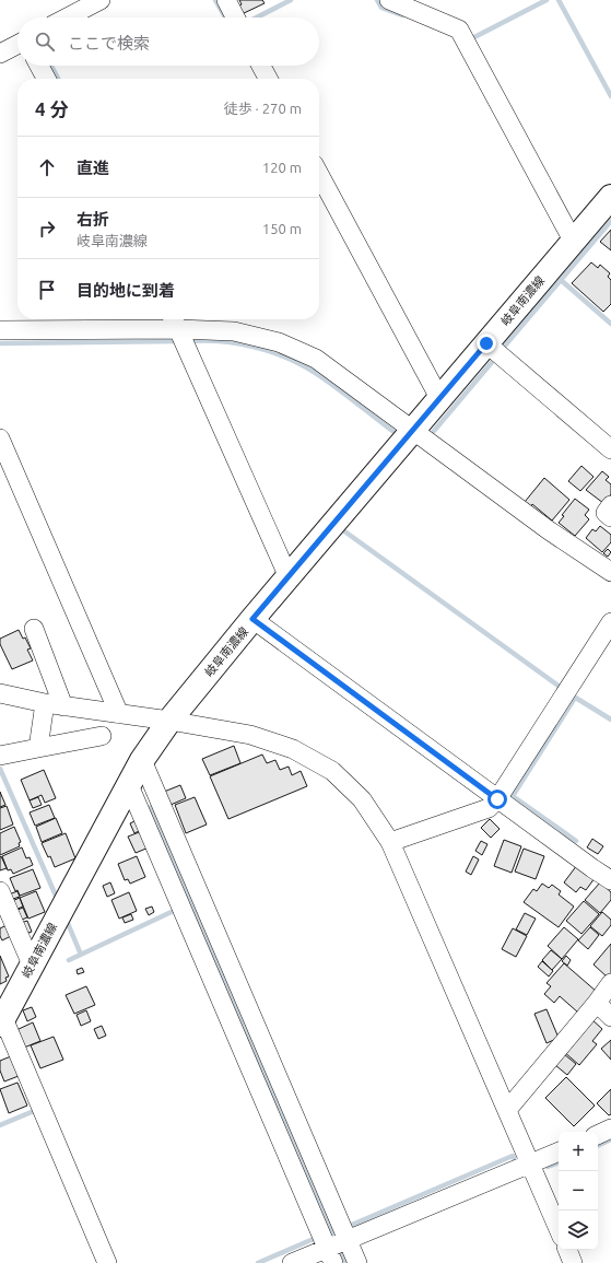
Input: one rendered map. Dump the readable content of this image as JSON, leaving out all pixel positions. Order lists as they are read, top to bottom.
{
  "streets": {
    "main road": ["岐阜南濃線"]
  },
  "page": {
    "search": "ここで検索",
    "heading": ["4 分", "徒歩 · 270 m"],
    "list": [
      ["直進", "120 m"],
      ["右折", "岐阜南濃線", "150 m"],
      "目的地に到着"
    ],
    "map_buttons": ["+", "−"]
  }
}
